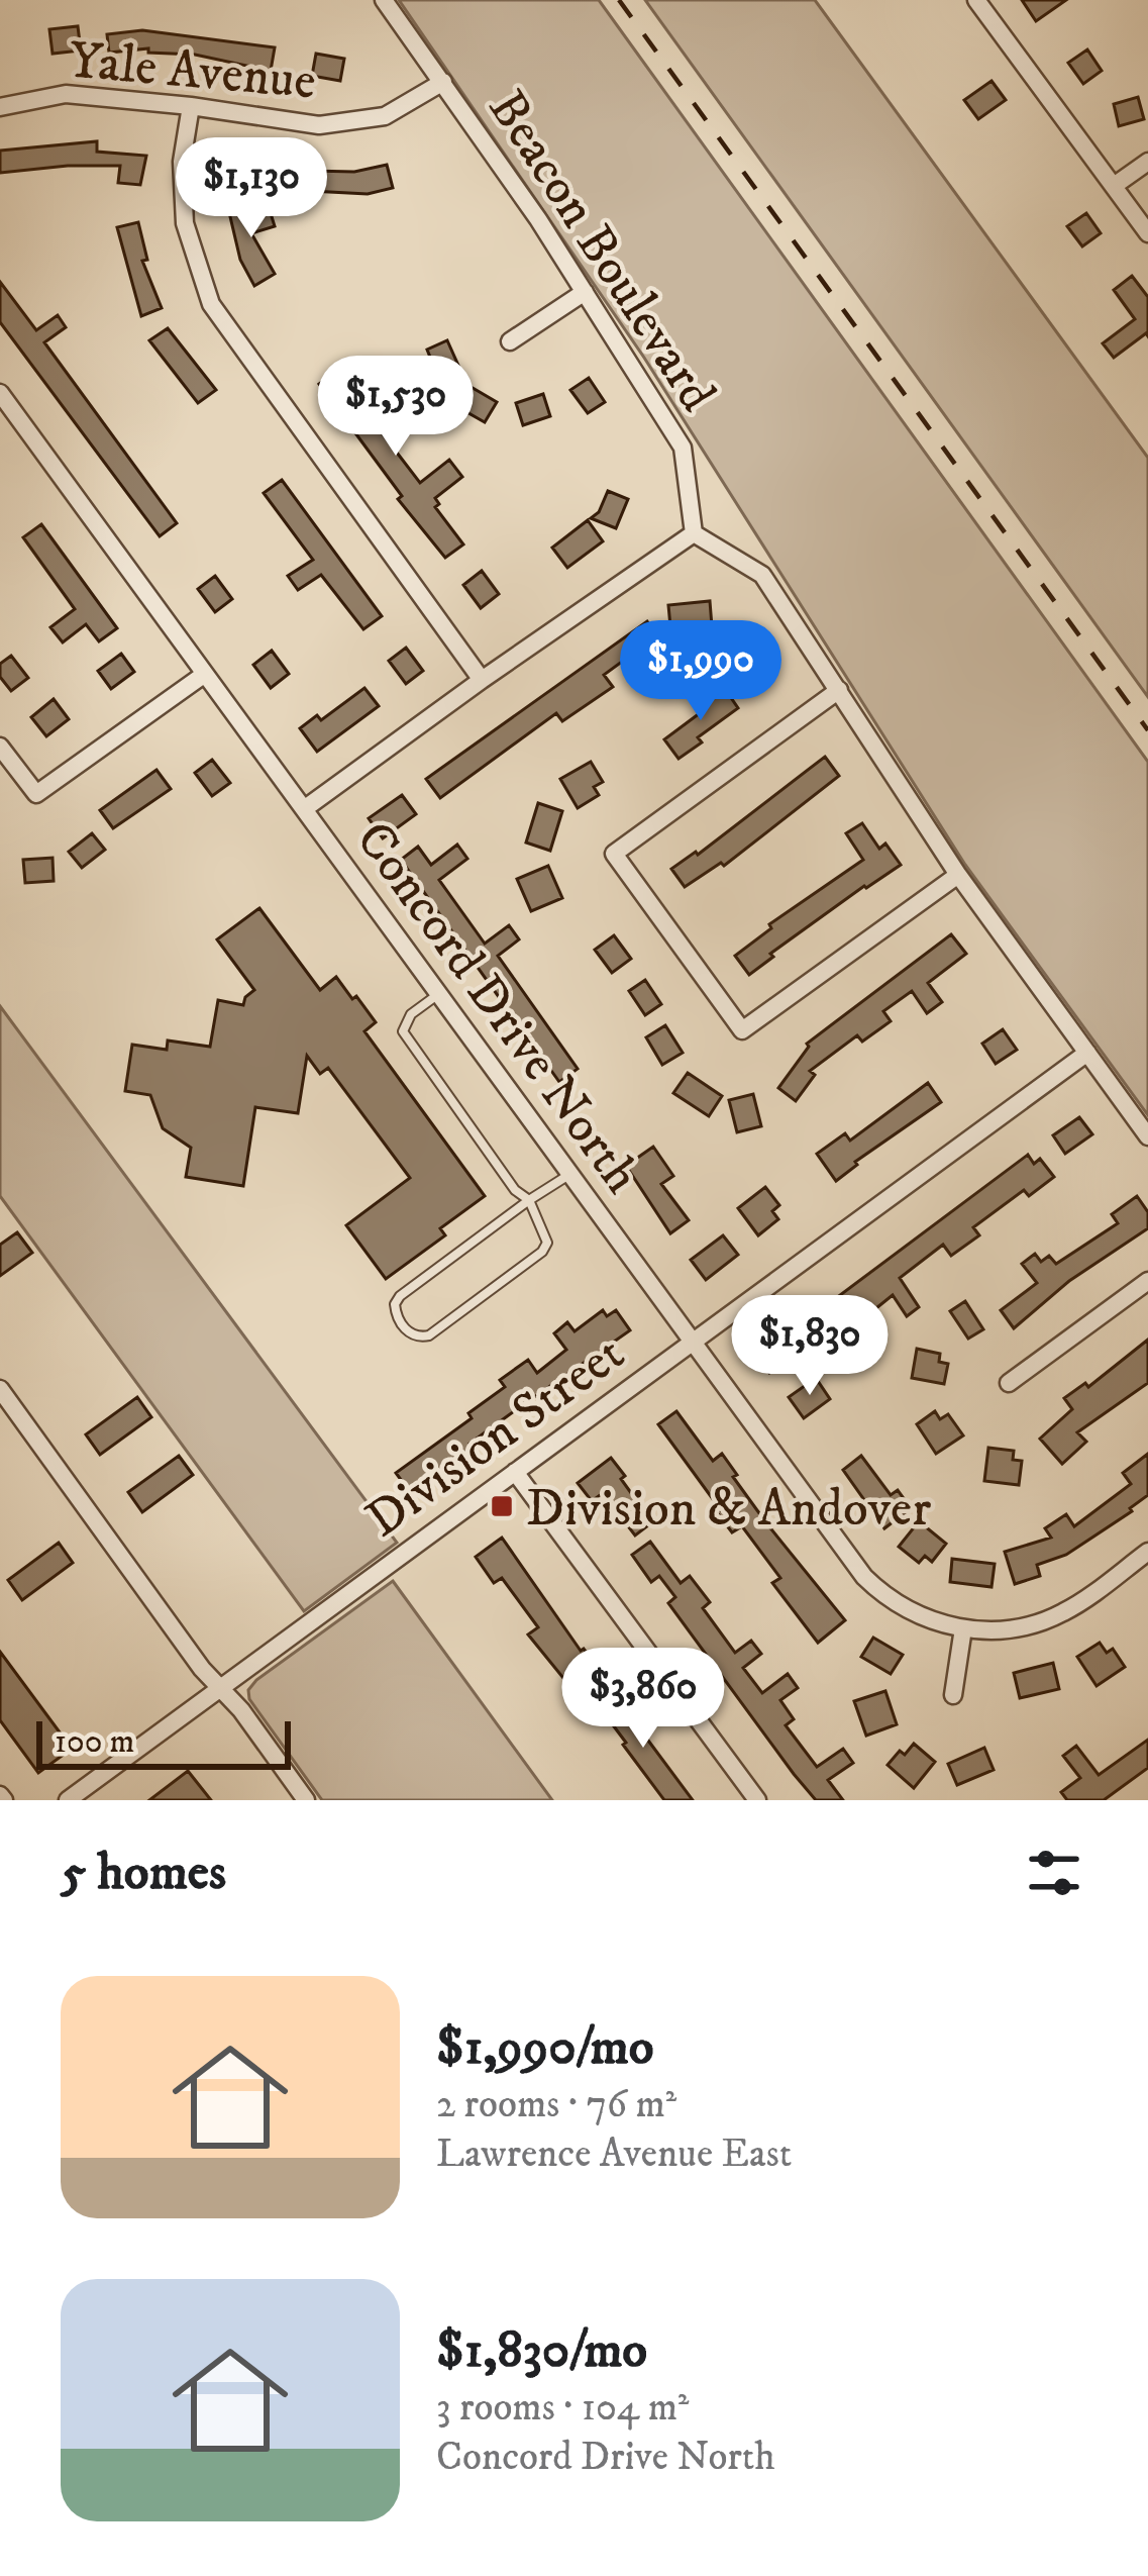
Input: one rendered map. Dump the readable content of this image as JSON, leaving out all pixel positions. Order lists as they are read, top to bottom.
{
  "streets": {
    "street": [
      "Yale Avenue",
      "Beacon Boulevard",
      "Concord Drive North",
      "Division Street"
    ]
  },
  "crossings": [
    ["Yale Avenue", "Beacon Boulevard"],
    ["Concord Drive North", "Division Street"]
  ],
  "places": {
    "transit": ["Division & Andover"]
  },
  "scale_bar": "100 m",
  "page": {
    "price": [
      "$1,130",
      "$1,530",
      "$1,990",
      "$1,830",
      "$3,860"
    ],
    "scale": "100 m",
    "heading": "5 homes",
    "list": [
      {
        "name": "$1,990/mo",
        "note": "2 rooms · 76 m² · Lawrence Avenue East"
      },
      {
        "name": "$1,830/mo",
        "note": "3 rooms · 104 m² · Concord Drive North"
      }
    ]
  }
}
